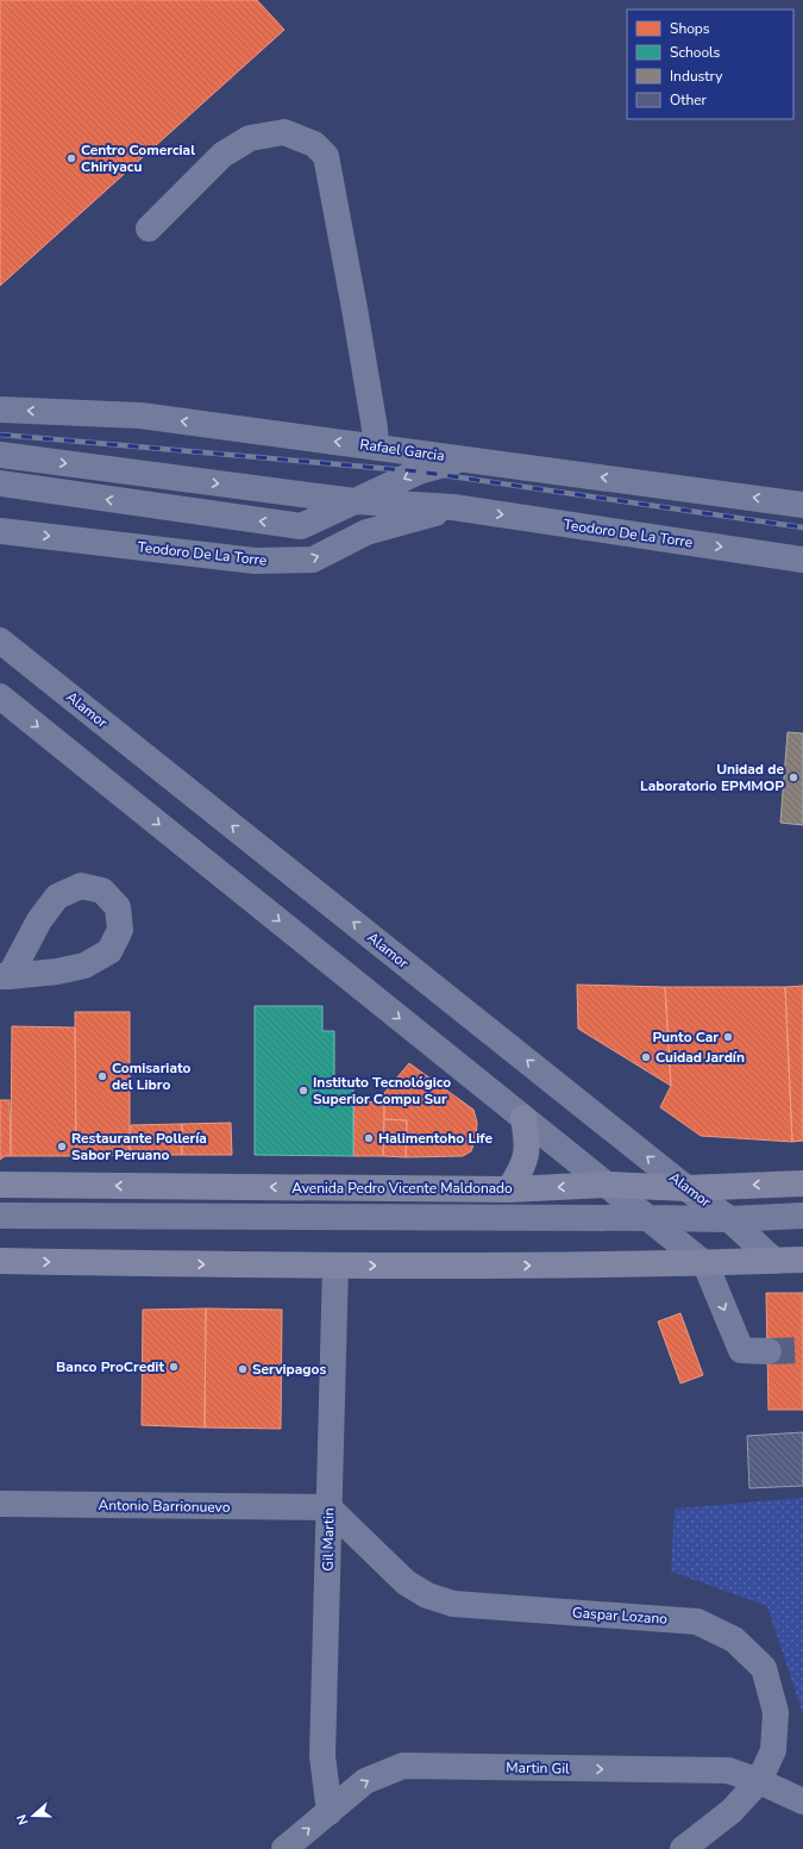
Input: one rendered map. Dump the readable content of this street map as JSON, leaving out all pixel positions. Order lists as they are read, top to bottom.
{
  "streets": {
    "main road": ["Avenida Pedro Vicente Maldonado"],
    "street": [
      "Rafael Garcia",
      "Teodoro De La Torre",
      "Alamor",
      "Antonio Barrionuevo",
      "Gil Martin",
      "Gaspar Lozano",
      "Martin Gil"
    ]
  },
  "crossings": [
    ["Alamor", "Avenida Pedro Vicente Maldonado"],
    ["Antonio Barrionuevo", "Gil Martin"],
    ["Antonio Barrionuevo", "Gaspar Lozano"],
    ["Gil Martin", "Gaspar Lozano"],
    ["Gil Martin", "Martin Gil"],
    ["Gaspar Lozano", "Martin Gil"]
  ],
  "one_way": ["Martin Gil"],
  "places": [
    "Centro Comercial Chiriyacu",
    "Unidad de Laboratorio EPMMOP",
    "Punto Car",
    "Cuidad Jardín",
    "Comisariato del Libro",
    "Instituto Tecnológico Superior Compu Sur",
    "Halimentoho Life",
    "Restaurante Pollería Sabor Peruano",
    "Banco ProCredit",
    "Servipagos"
  ],
  "legend": [
    "Shops",
    "Schools",
    "Industry",
    "Other"
  ],
  "north": "left"
}
